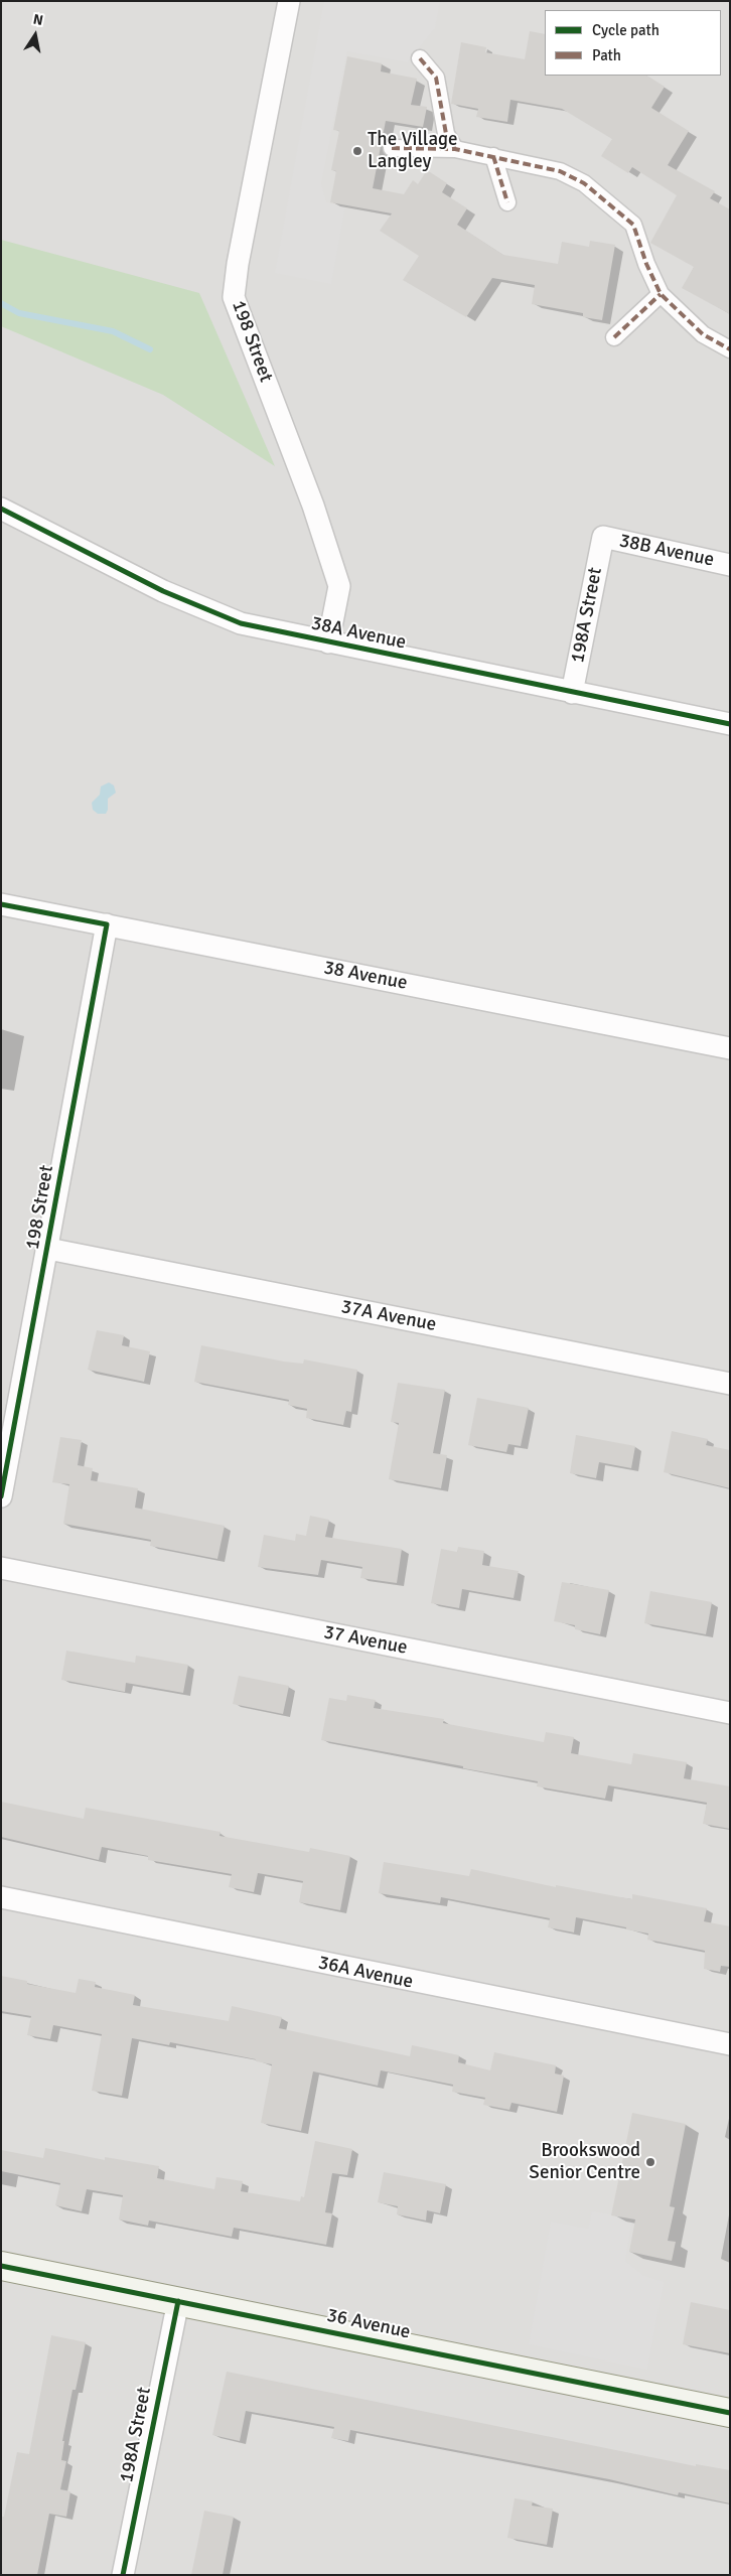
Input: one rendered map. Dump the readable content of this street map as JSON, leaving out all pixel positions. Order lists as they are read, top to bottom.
{
  "streets": {
    "main road": ["36 Avenue"],
    "street": [
      "198 Street",
      "38B Avenue",
      "198A Street",
      "38A Avenue",
      "38 Avenue",
      "37A Avenue",
      "37 Avenue",
      "36A Avenue"
    ]
  },
  "crossings": [
    ["198 Street", "38A Avenue"],
    ["198 Street", "38 Avenue"],
    ["198 Street", "37A Avenue"],
    ["38B Avenue", "198A Street"],
    ["198A Street", "38A Avenue"],
    ["198A Street", "36 Avenue"]
  ],
  "places": ["The Village Langley", "Brookswood Senior Centre"],
  "legend": ["Cycle path", "Path"],
  "north": "top"
}
